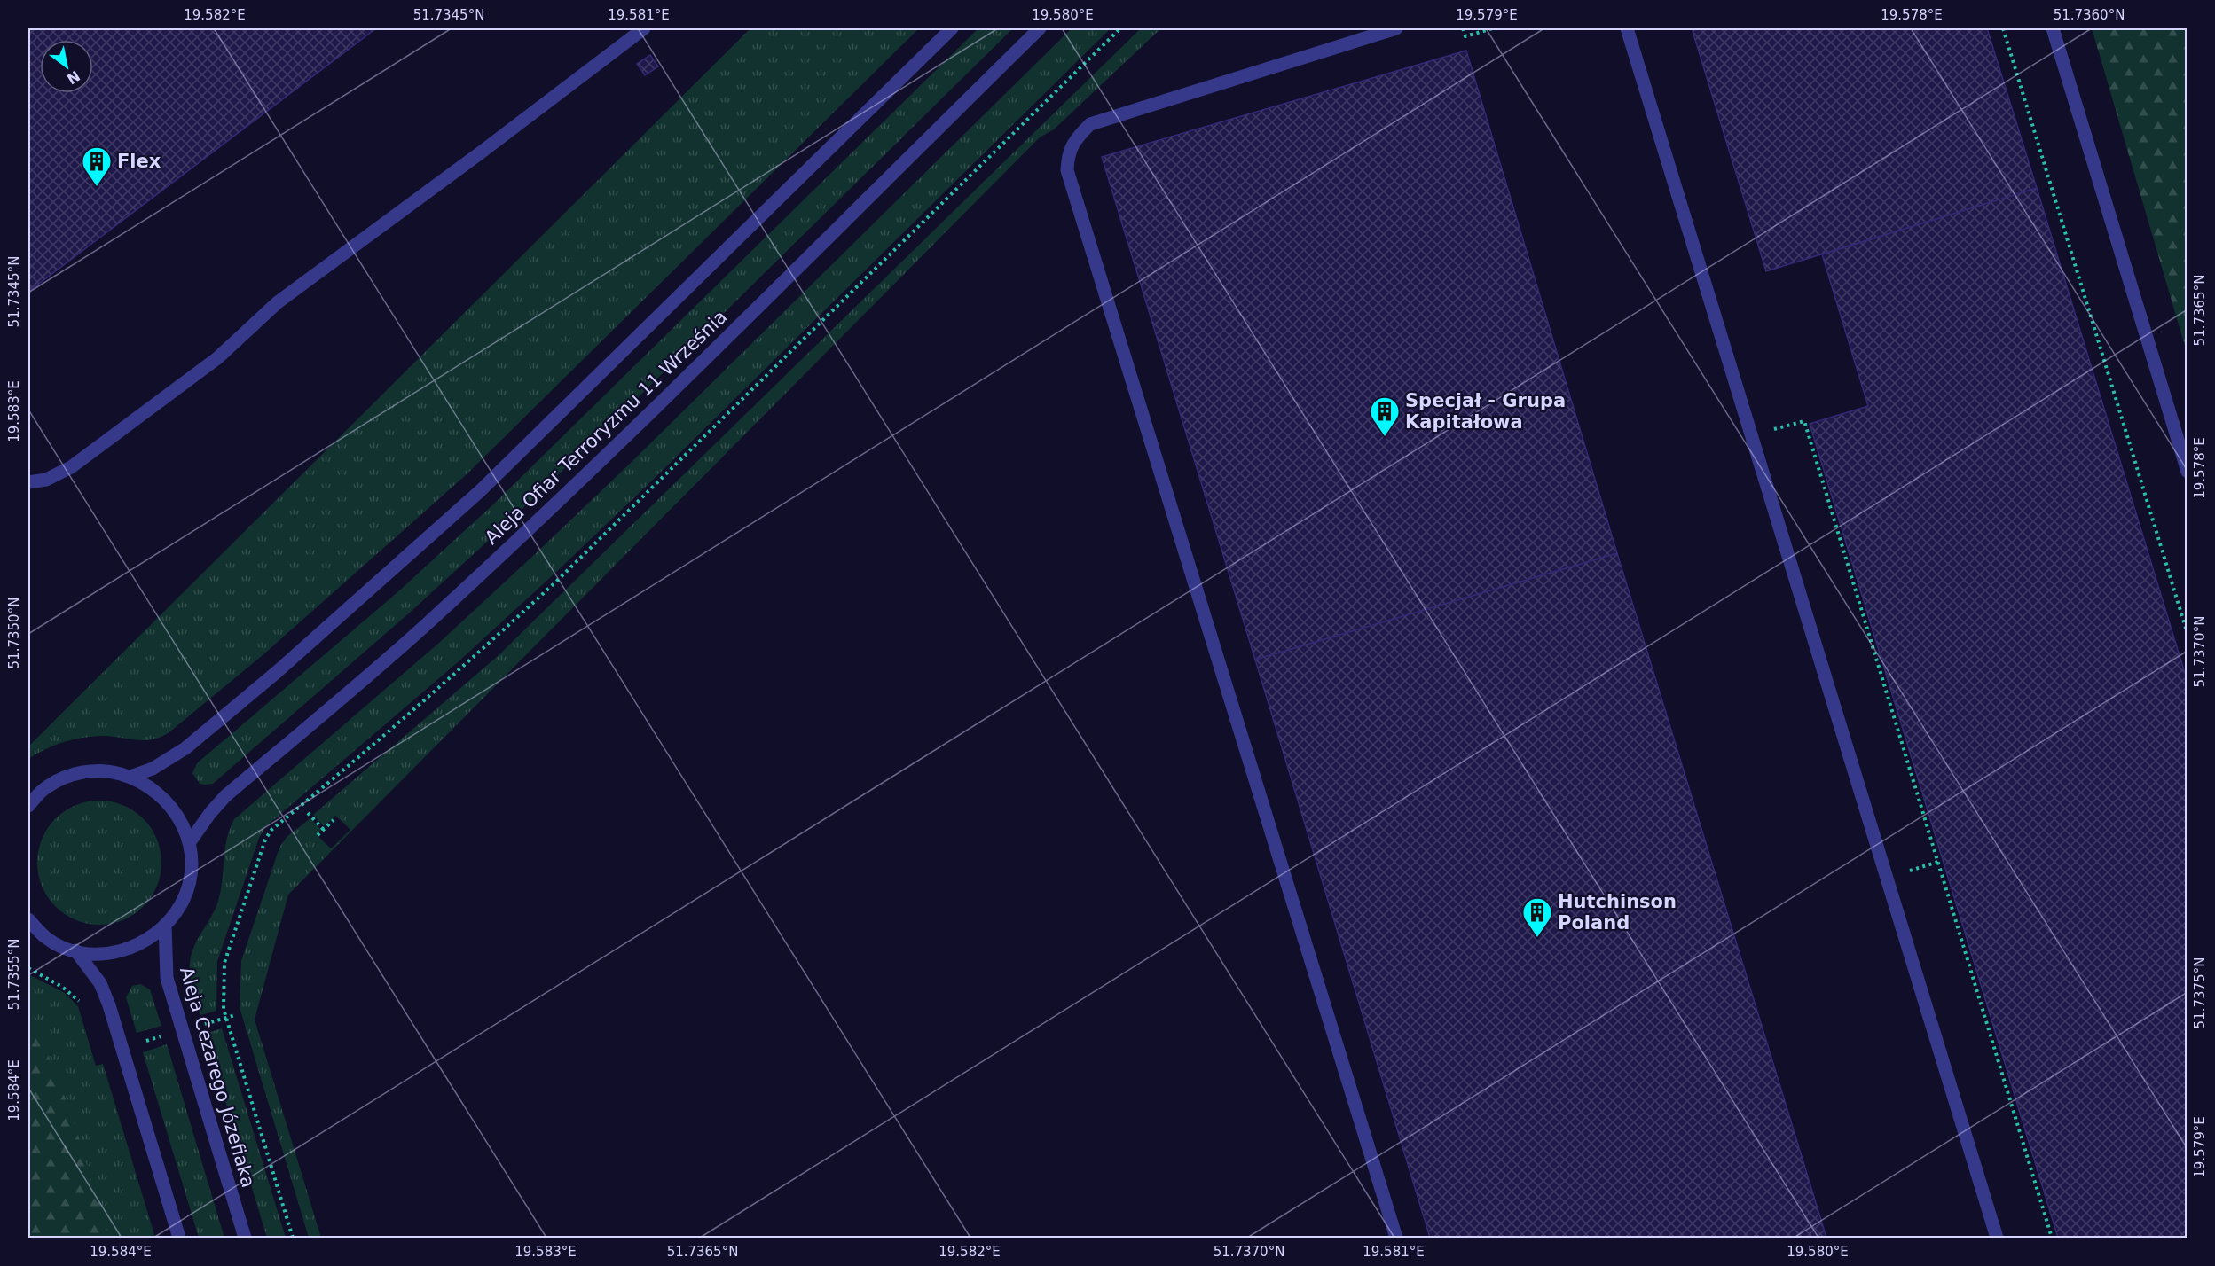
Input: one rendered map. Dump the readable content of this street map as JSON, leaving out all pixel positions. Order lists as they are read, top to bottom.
{
  "streets": {
    "street": ["Aleja Ofiar Terroryzmu 11 Września", "Aleja Cezarego Józefiaka"]
  },
  "places": {
    "building": ["Flex", "Specjał - Grupa Kapitałowa", "Hutchinson Poland"]
  },
  "north": "bottom right",
  "coordinates": [
    "19.582°E",
    "51.7345°N",
    "19.581°E",
    "19.580°E",
    "19.579°E",
    "19.578°E",
    "51.7360°N",
    "51.7365°N",
    "19.583°E",
    "51.7350°N",
    "51.7370°N",
    "51.7355°N",
    "51.7375°N",
    "19.584°E"
  ]
}
